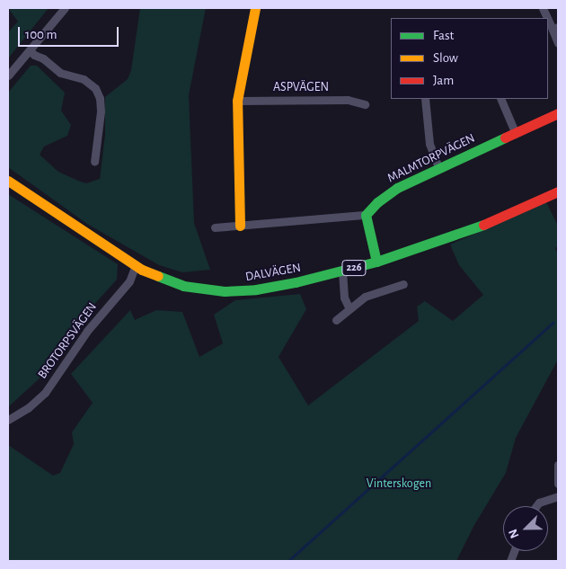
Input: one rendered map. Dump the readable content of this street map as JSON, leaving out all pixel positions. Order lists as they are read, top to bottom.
{
  "streets": {
    "main road": ["MALMTORPVÄGEN", "226", "DALVÄGEN"],
    "street": ["ASPVÄGEN", "BROTORPSVÄGEN"]
  },
  "crossings": [
    ["DALVÄGEN", "BROTORPSVÄGEN"]
  ],
  "parks": ["Vinterskogen"],
  "legend": ["Fast", "Slow", "Jam"],
  "scale_bar": "100 m",
  "north": "bottom left"
}
